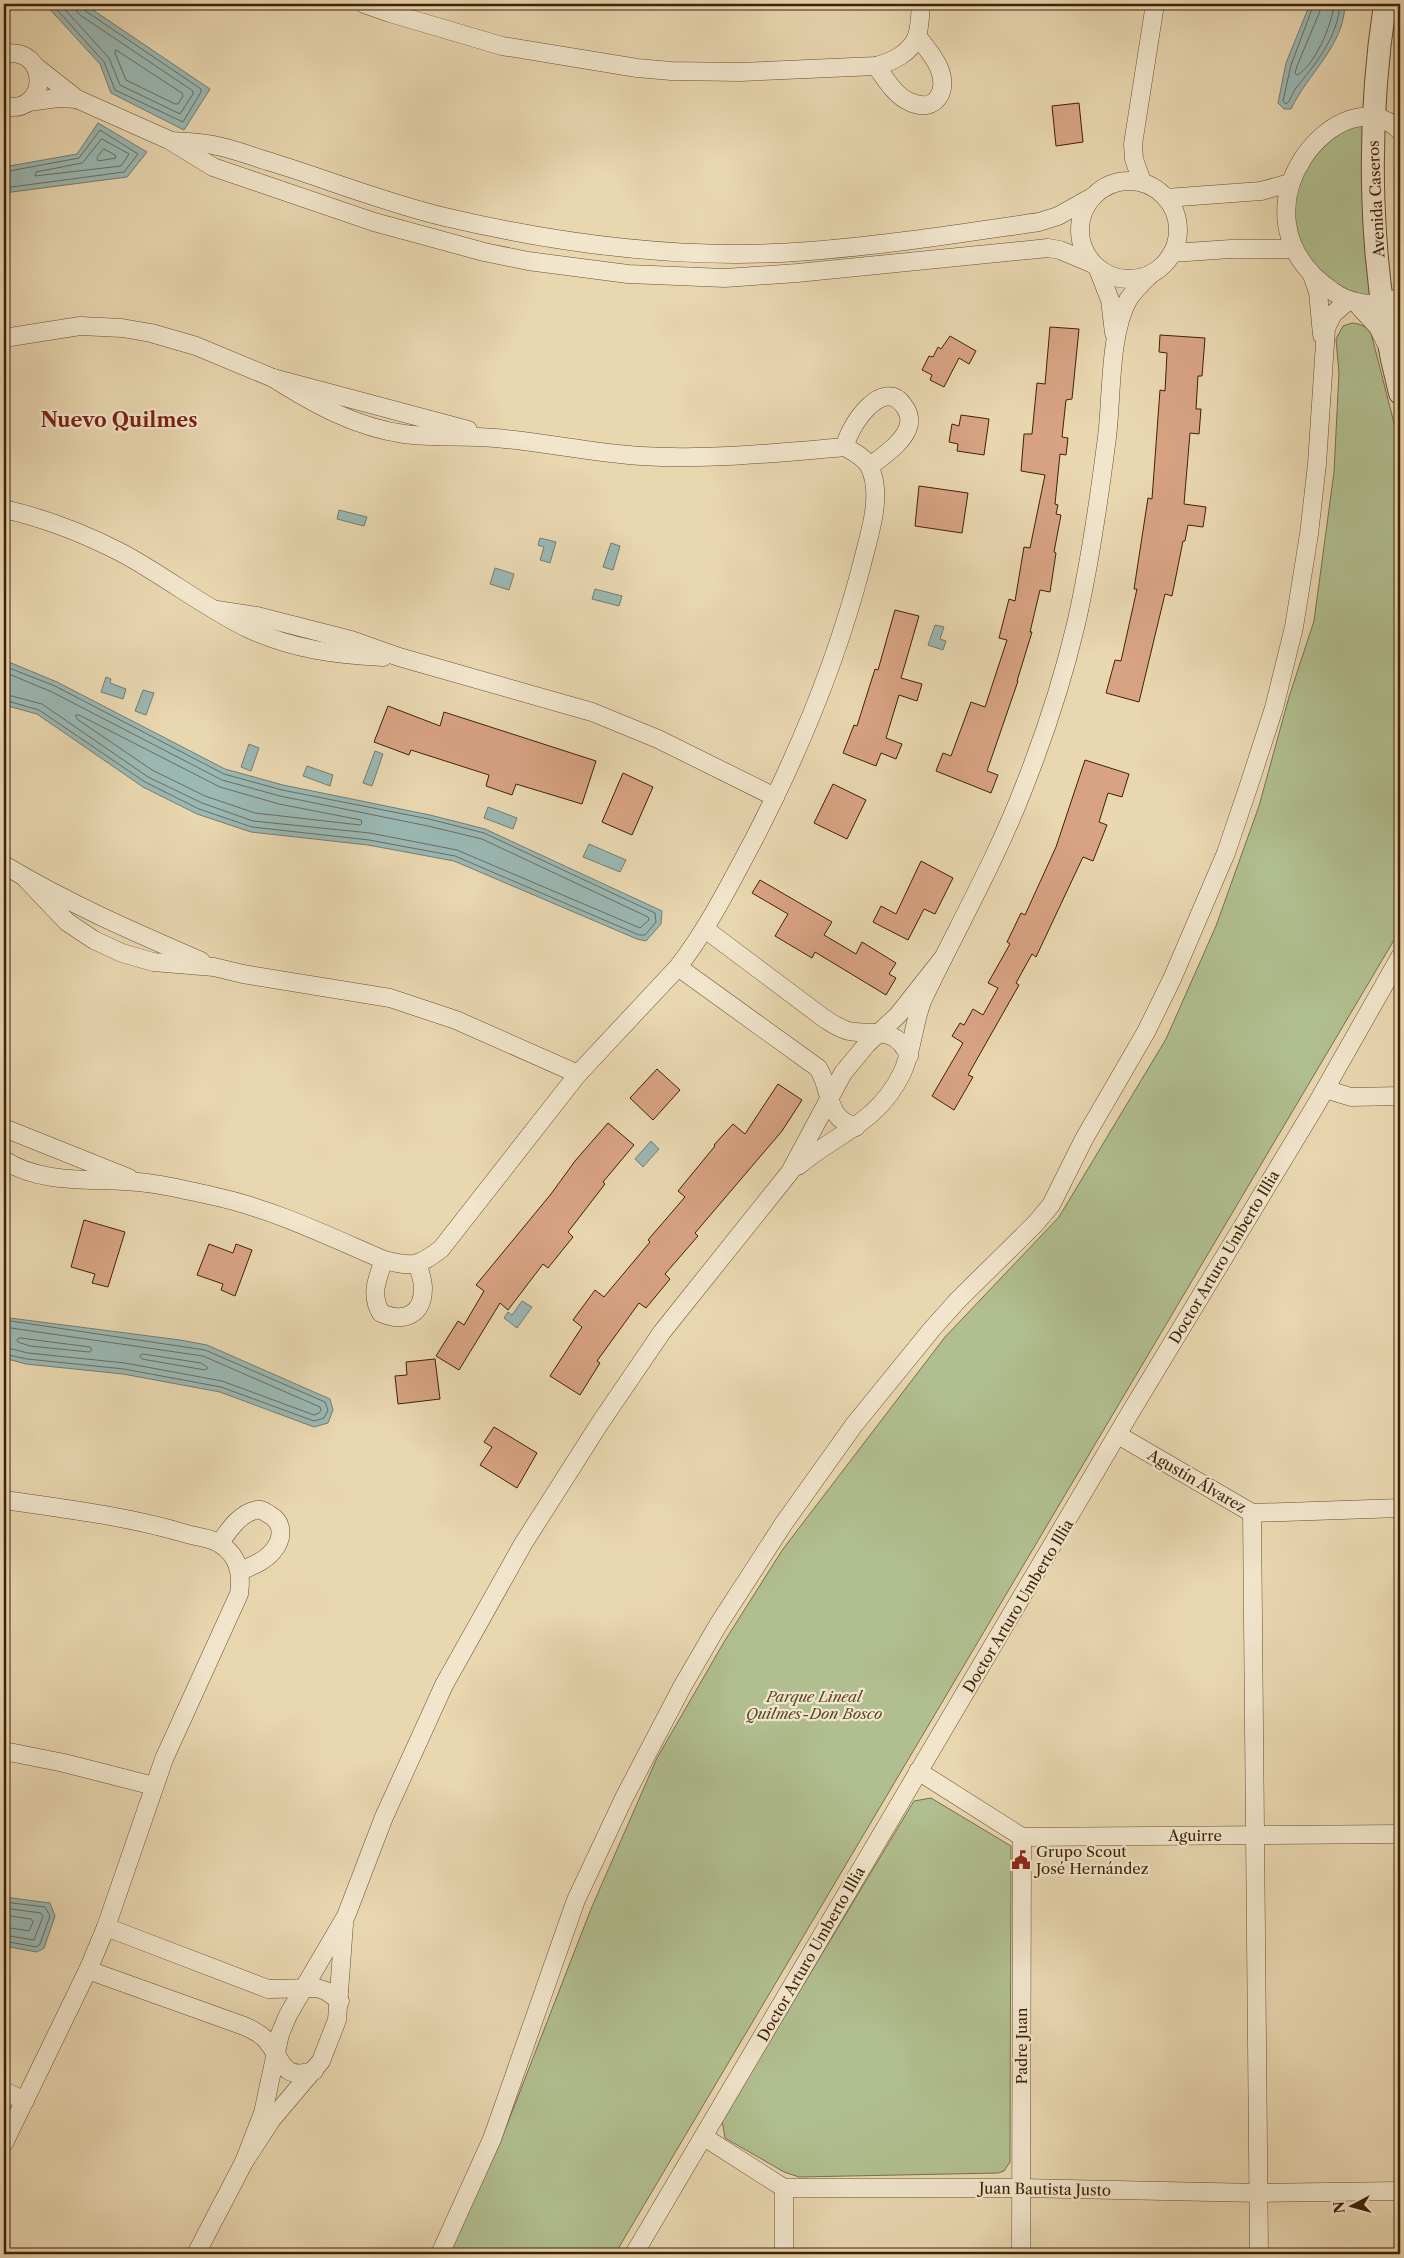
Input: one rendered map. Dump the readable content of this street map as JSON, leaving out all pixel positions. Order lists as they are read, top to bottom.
{
  "streets": {
    "street": [
      "Avenida Caseros",
      "Doctor Arturo Umberto Illia",
      "Agustín Álvarez",
      "Aguirre",
      "Padre Juan",
      "Juan Bautista Justo"
    ]
  },
  "crossings": [
    ["Doctor Arturo Umberto Illia", "Agustín Álvarez"],
    ["Aguirre", "Padre Juan"],
    ["Padre Juan", "Juan Bautista Justo"]
  ],
  "districts": ["Nuevo Quilmes"],
  "parks": ["Parque Lineal Quilmes-Don Bosco"],
  "places": {
    "public building": ["Grupo Scout José Hernández"]
  },
  "north": "left"
}
